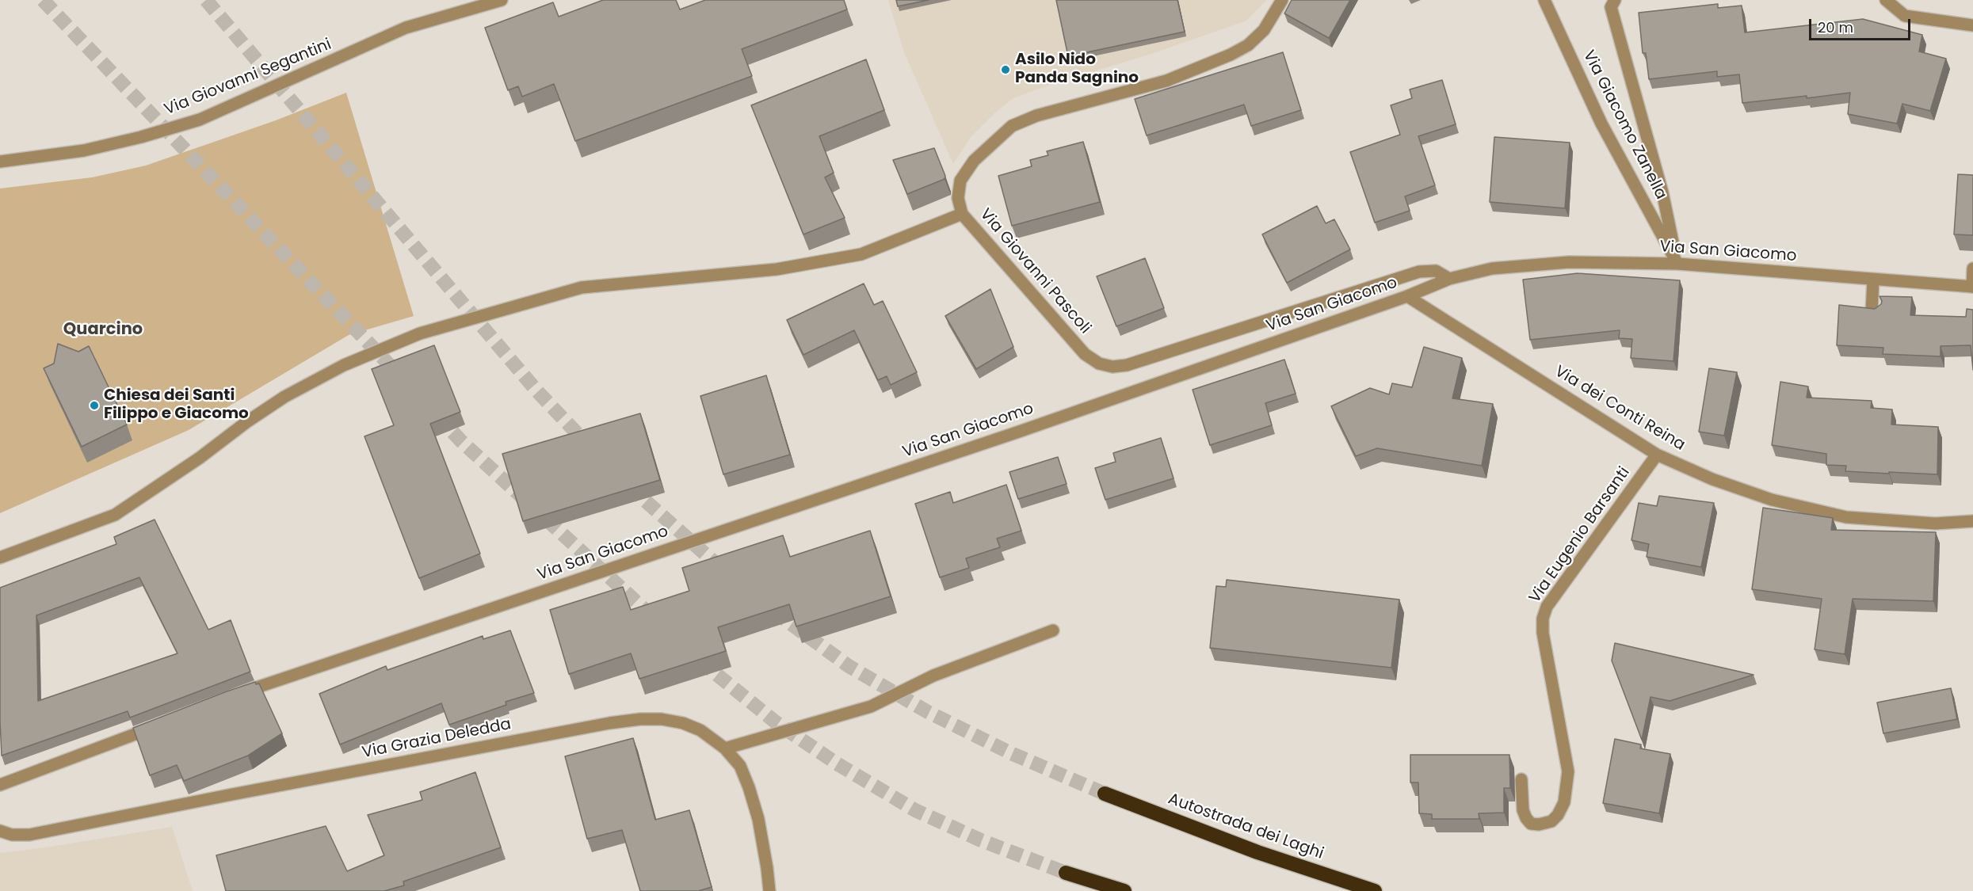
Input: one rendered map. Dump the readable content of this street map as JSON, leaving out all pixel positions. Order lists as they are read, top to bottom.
{
  "streets": {
    "highway": ["Autostrada dei Laghi"],
    "street": [
      "Via Giovanni Segantini",
      "Via Giacomo Zanella",
      "Via San Giacomo",
      "Via Giovanni Pascoli",
      "Via dei Conti Reina",
      "Via Eugenio Barsanti",
      "Via Grazia Deledda"
    ]
  },
  "crossings": [
    ["Via Giacomo Zanella", "Via San Giacomo"],
    ["Via San Giacomo", "Via Giovanni Pascoli"],
    ["Via San Giacomo", "Via dei Conti Reina"],
    ["Via dei Conti Reina", "Via Eugenio Barsanti"]
  ],
  "districts": ["Quarcino"],
  "places": ["Asilo Nido Panda Sagnino", "Chiesa dei Santi Filippo e Giacomo"],
  "scale_bar": "20 m"
}
